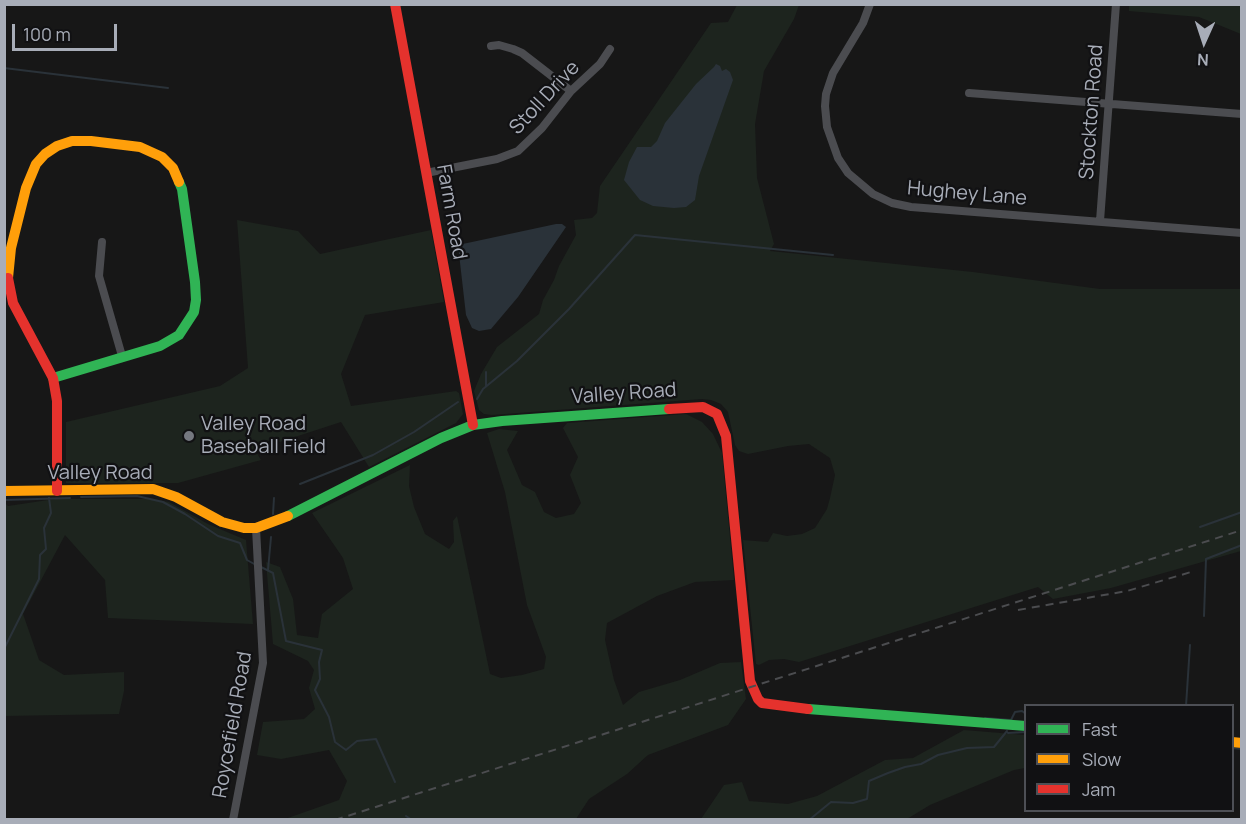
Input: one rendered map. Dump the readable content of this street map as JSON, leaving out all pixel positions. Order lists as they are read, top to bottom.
{
  "streets": {
    "street": [
      "Stoll Drive",
      "Stockton Road",
      "Hughey Lane",
      "Farm Road",
      "Valley Road",
      "Roycefield Road"
    ]
  },
  "crossings": [
    ["Stoll Drive", "Farm Road"],
    ["Stockton Road", "Hughey Lane"],
    ["Farm Road", "Valley Road"],
    ["Valley Road", "Roycefield Road"]
  ],
  "places": ["Valley Road Baseball Field"],
  "legend": ["Fast", "Slow", "Jam"],
  "scale_bar": "100 m",
  "north": "bottom"
}
